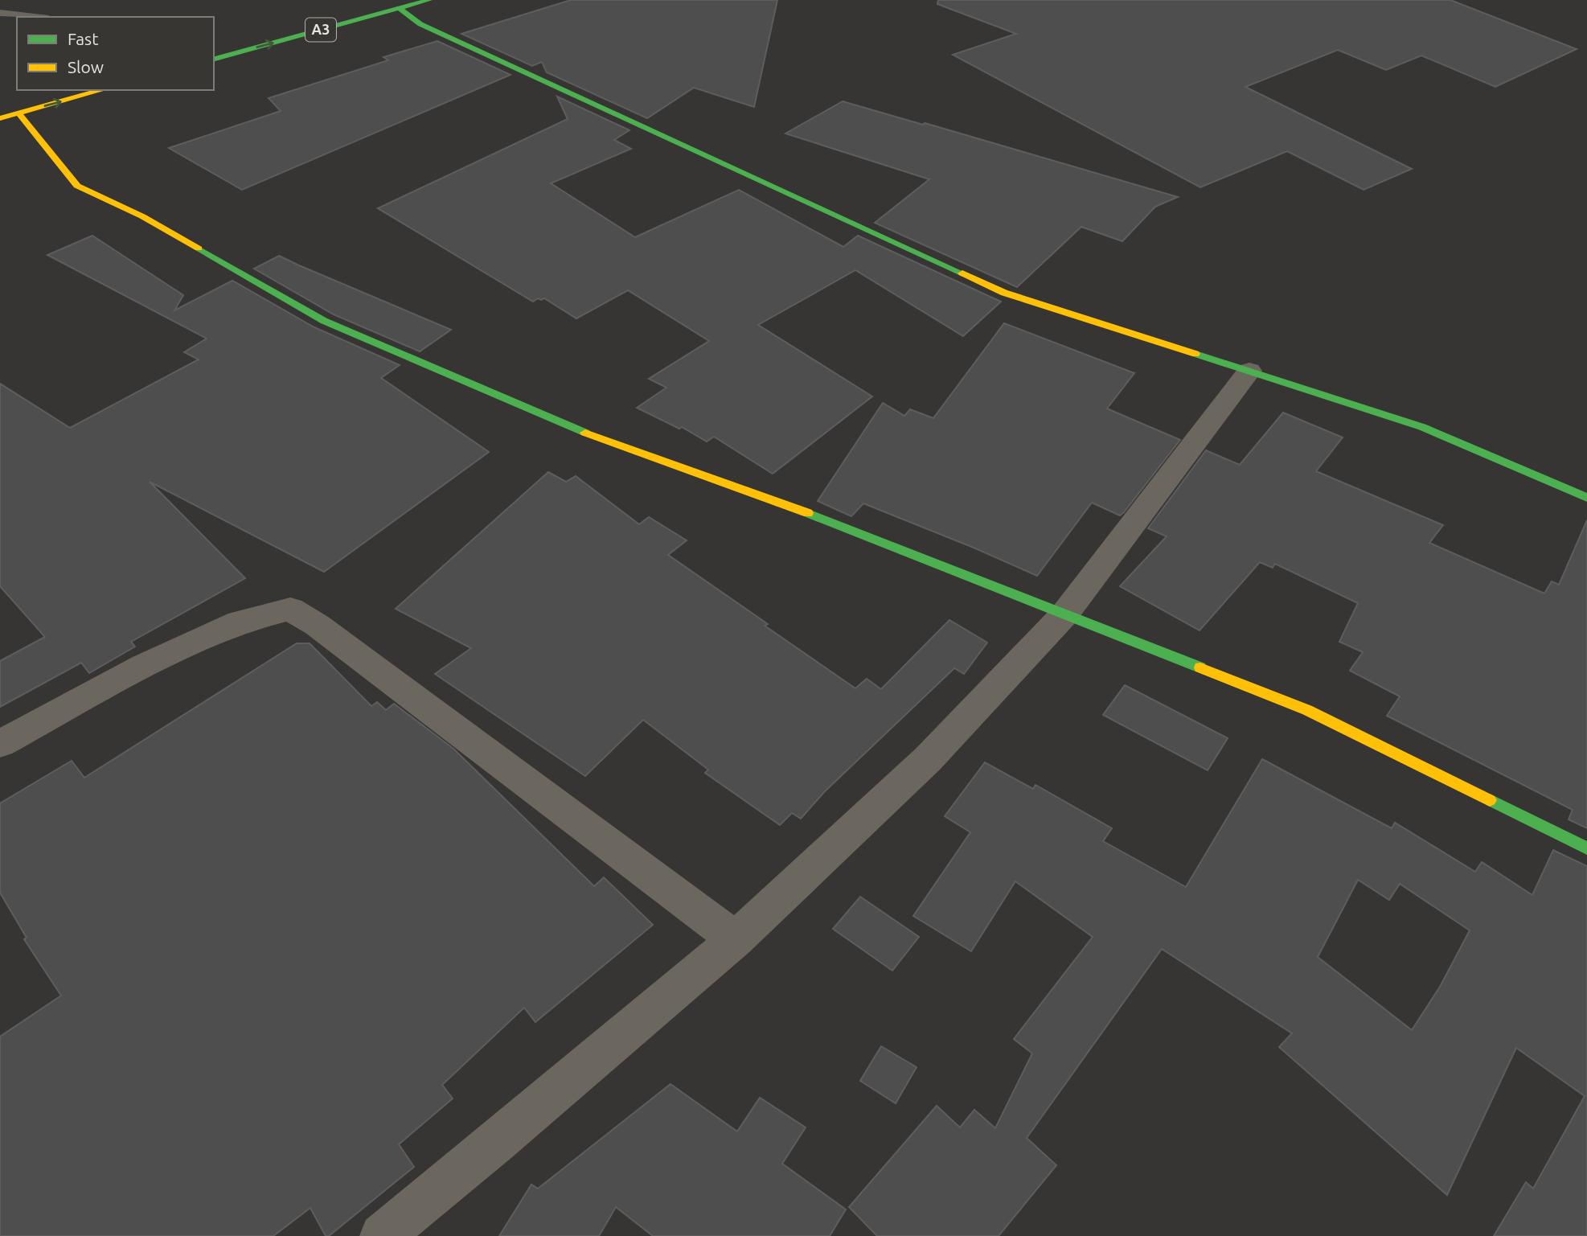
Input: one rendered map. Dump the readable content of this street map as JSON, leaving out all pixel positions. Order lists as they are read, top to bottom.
{
  "streets": {
    "main road": ["A3"]
  },
  "legend": ["Fast", "Slow"]
}
